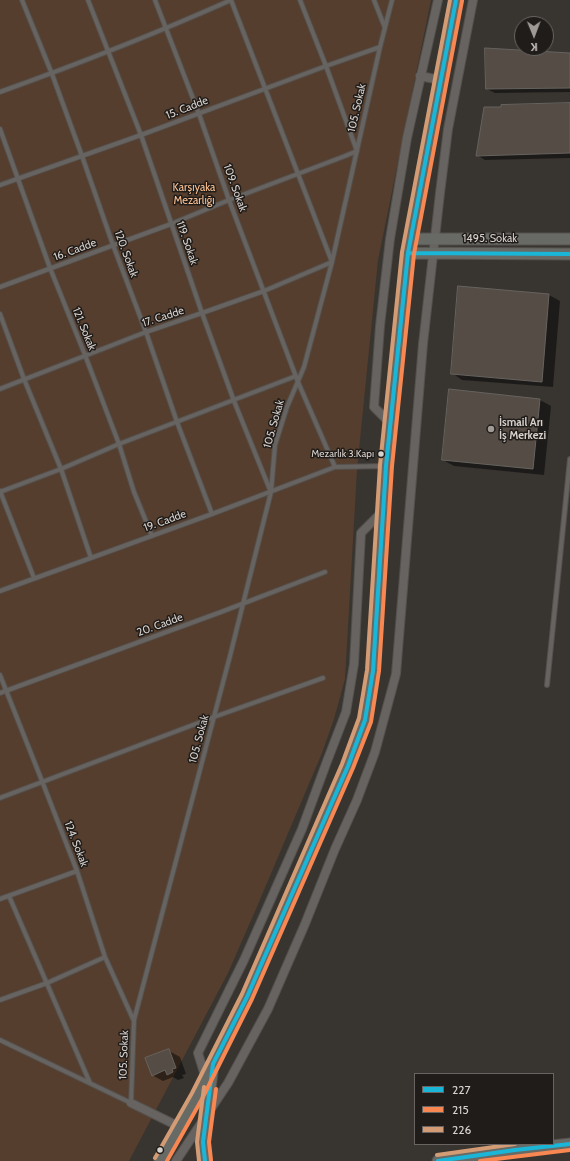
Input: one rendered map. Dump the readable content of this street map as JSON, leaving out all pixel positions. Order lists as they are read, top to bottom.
{
  "streets": {
    "main road": ["1495. Sokak"],
    "lane": [
      "15. Cadde",
      "105. Sokak",
      "109. Sokak",
      "119. Sokak",
      "16. Cadde",
      "120. Sokak",
      "17. Cadde",
      "121. Sokak",
      "19. Cadde",
      "20. Cadde",
      "124. Sokak"
    ]
  },
  "crossings": [
    ["15. Cadde", "105. Sokak"],
    ["15. Cadde", "109. Sokak"],
    ["15. Cadde", "119. Sokak"],
    ["15. Cadde", "120. Sokak"],
    ["15. Cadde", "121. Sokak"],
    ["105. Sokak", "109. Sokak"],
    ["105. Sokak", "119. Sokak"],
    ["105. Sokak", "16. Cadde"],
    ["105. Sokak", "17. Cadde"],
    ["105. Sokak", "19. Cadde"],
    ["105. Sokak", "20. Cadde"],
    ["105. Sokak", "124. Sokak"],
    ["109. Sokak", "16. Cadde"],
    ["109. Sokak", "17. Cadde"],
    ["119. Sokak", "16. Cadde"],
    ["119. Sokak", "17. Cadde"],
    ["119. Sokak", "19. Cadde"],
    ["16. Cadde", "120. Sokak"],
    ["16. Cadde", "121. Sokak"],
    ["120. Sokak", "17. Cadde"],
    ["120. Sokak", "19. Cadde"],
    ["17. Cadde", "121. Sokak"],
    ["121. Sokak", "19. Cadde"],
    ["20. Cadde", "124. Sokak"]
  ],
  "parks": ["Karşıyaka Mezarlığı"],
  "places": ["İsmail Arı İş Merkezi", "Mezarlık 3.Kapı"],
  "lines": ["transit line 227", "transit line 226", "transit line 215"],
  "legend": ["227", "215", "226"],
  "north": "bottom"
}
